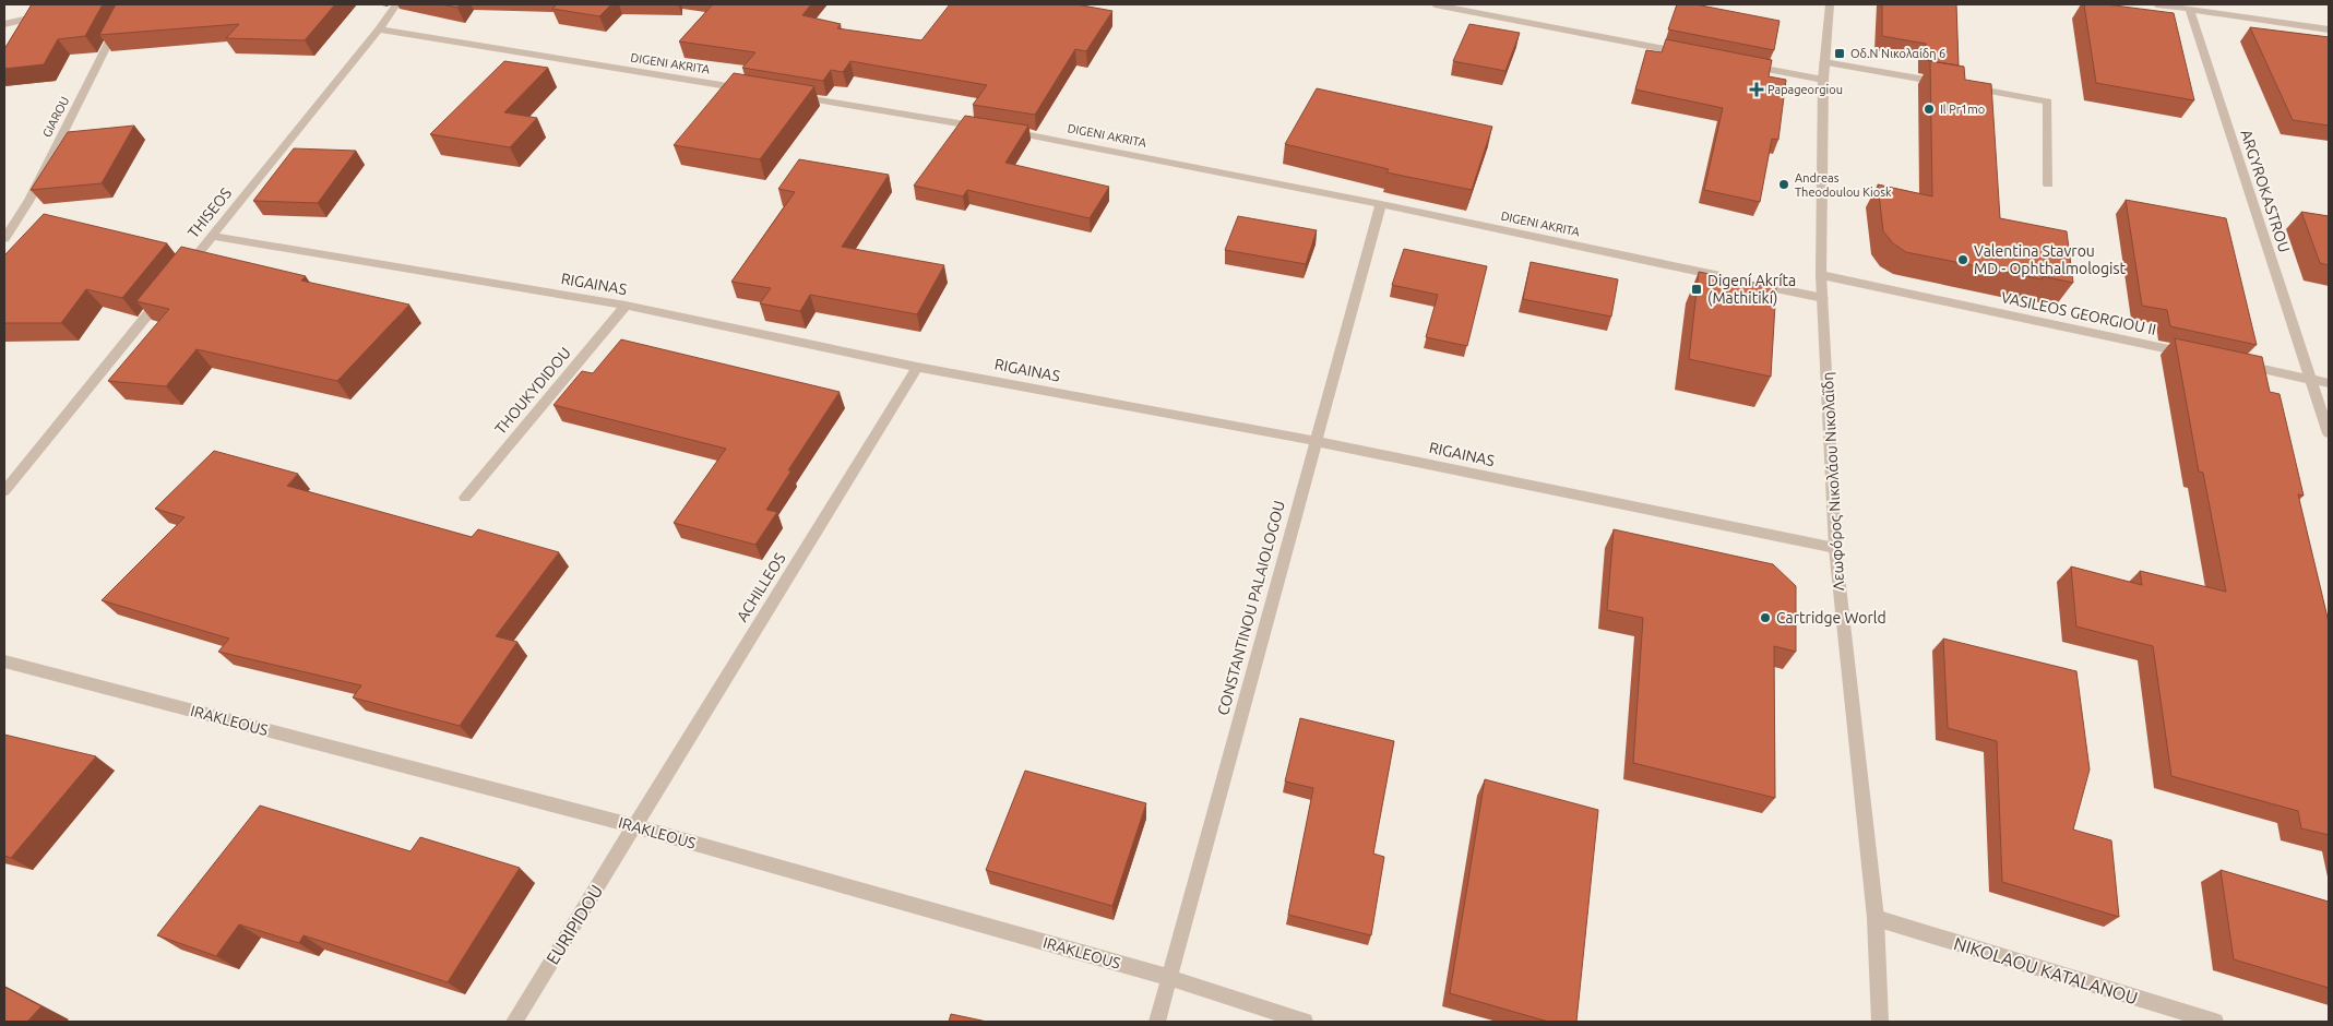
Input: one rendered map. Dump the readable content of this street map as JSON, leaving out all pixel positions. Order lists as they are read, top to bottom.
{
  "streets": {
    "street": [
      "DIGENI AKRITA",
      "GIAROU",
      "ARGYROKASTROU",
      "THISEOS",
      "RIGAINAS",
      "VASILEOS GEORGIOU II",
      "THOUKYDIDOU",
      "Λεωφόρος Νικολάου Νικολαΐδη",
      "ACHILLEOS",
      "CONSTANTINOU PALAIOLOGOU",
      "IRAKLEOUS",
      "EURIPIDOU",
      "NIKOLAOU KATALANOU"
    ]
  },
  "crossings": [
    ["DIGENI AKRITA", "THISEOS"],
    ["DIGENI AKRITA", "CONSTANTINOU PALAIOLOGOU"],
    ["THISEOS", "RIGAINAS"],
    ["RIGAINAS", "THOUKYDIDOU"],
    ["RIGAINAS", "Λεωφόρος Νικολάου Νικολαΐδη"],
    ["RIGAINAS", "ACHILLEOS"],
    ["RIGAINAS", "CONSTANTINOU PALAIOLOGOU"],
    ["VASILEOS GEORGIOU II", "Λεωφόρος Νικολάου Νικολαΐδη"],
    ["Λεωφόρος Νικολάου Νικολαΐδη", "NIKOLAOU KATALANOU"],
    ["ACHILLEOS", "IRAKLEOUS"],
    ["ACHILLEOS", "EURIPIDOU"],
    ["CONSTANTINOU PALAIOLOGOU", "IRAKLEOUS"],
    ["IRAKLEOUS", "EURIPIDOU"]
  ],
  "places": {
    "transit": ["Οδ.Ν Νικολαίδη 6", "Digení Akríta (Mathitikí)"],
    "health": ["Papageorgiou"],
    "other": [
      "Il Pr1mo",
      "Andreas Theodoulou Kiosk",
      "Valentina Stavrou MD - Ophthalmologist",
      "Cartridge World"
    ]
  }
}
